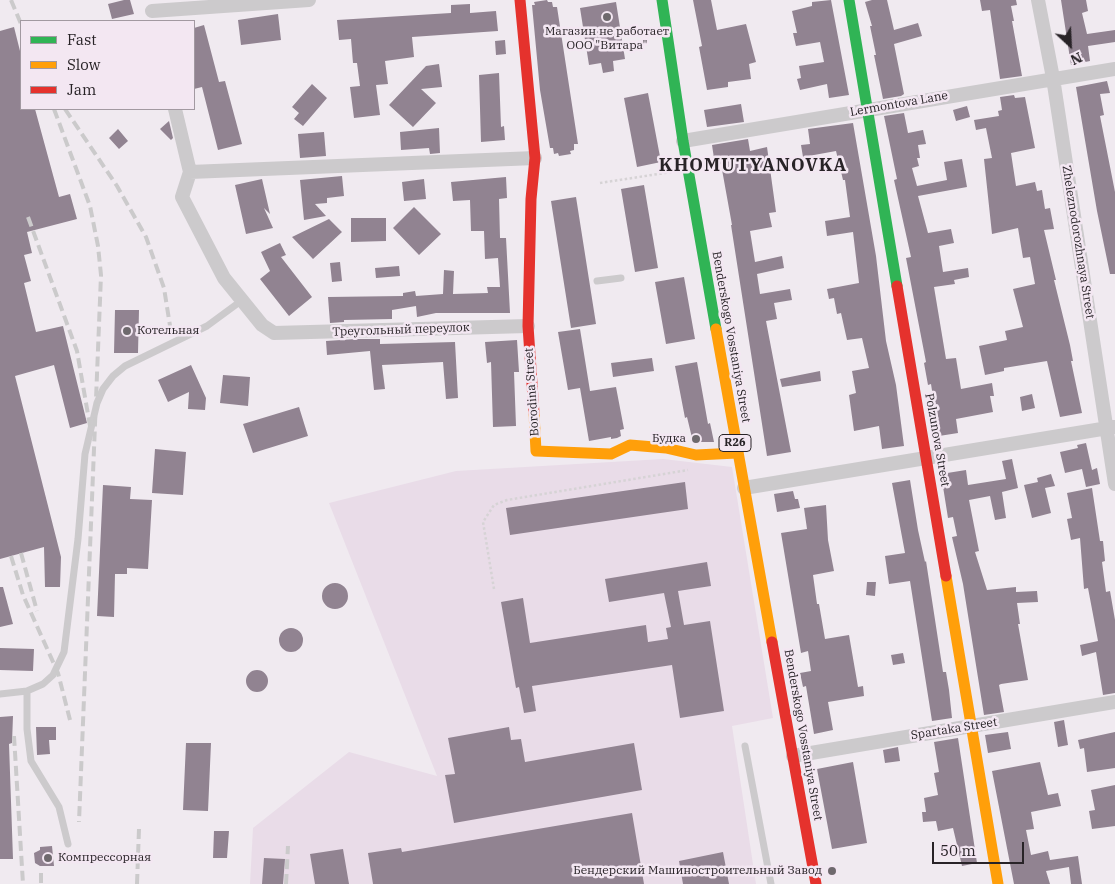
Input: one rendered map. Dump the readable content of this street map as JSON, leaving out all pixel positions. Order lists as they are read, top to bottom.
{
  "streets": {
    "street": [
      "Lermontova Lane",
      "Zheleznodorozhnaya Street",
      "Треугольный переулок",
      "Benderskogo Vosstaniya Street",
      "Borodina Street",
      "Polzunova Street",
      "R26",
      "Spartaka Street"
    ]
  },
  "crossings": [
    ["Lermontova Lane", "Zheleznodorozhnaya Street"],
    ["Lermontova Lane", "Benderskogo Vosstaniya Street"],
    ["Lermontova Lane", "Polzunova Street"],
    ["Треугольный переулок", "Borodina Street"],
    ["Benderskogo Vosstaniya Street", "Borodina Street"],
    ["Benderskogo Vosstaniya Street", "Spartaka Street"],
    ["Polzunova Street", "Spartaka Street"]
  ],
  "districts": ["KHOMUTYANOVKA"],
  "places": [
    "Магазин не работает ООО \"Витара\"",
    "Котельная",
    "Будка",
    "Компрессорная",
    "Бендерский Машиностроительный Завод"
  ],
  "legend": ["Fast", "Slow", "Jam"],
  "scale_bar": "50 m",
  "north": "bottom right"
}
